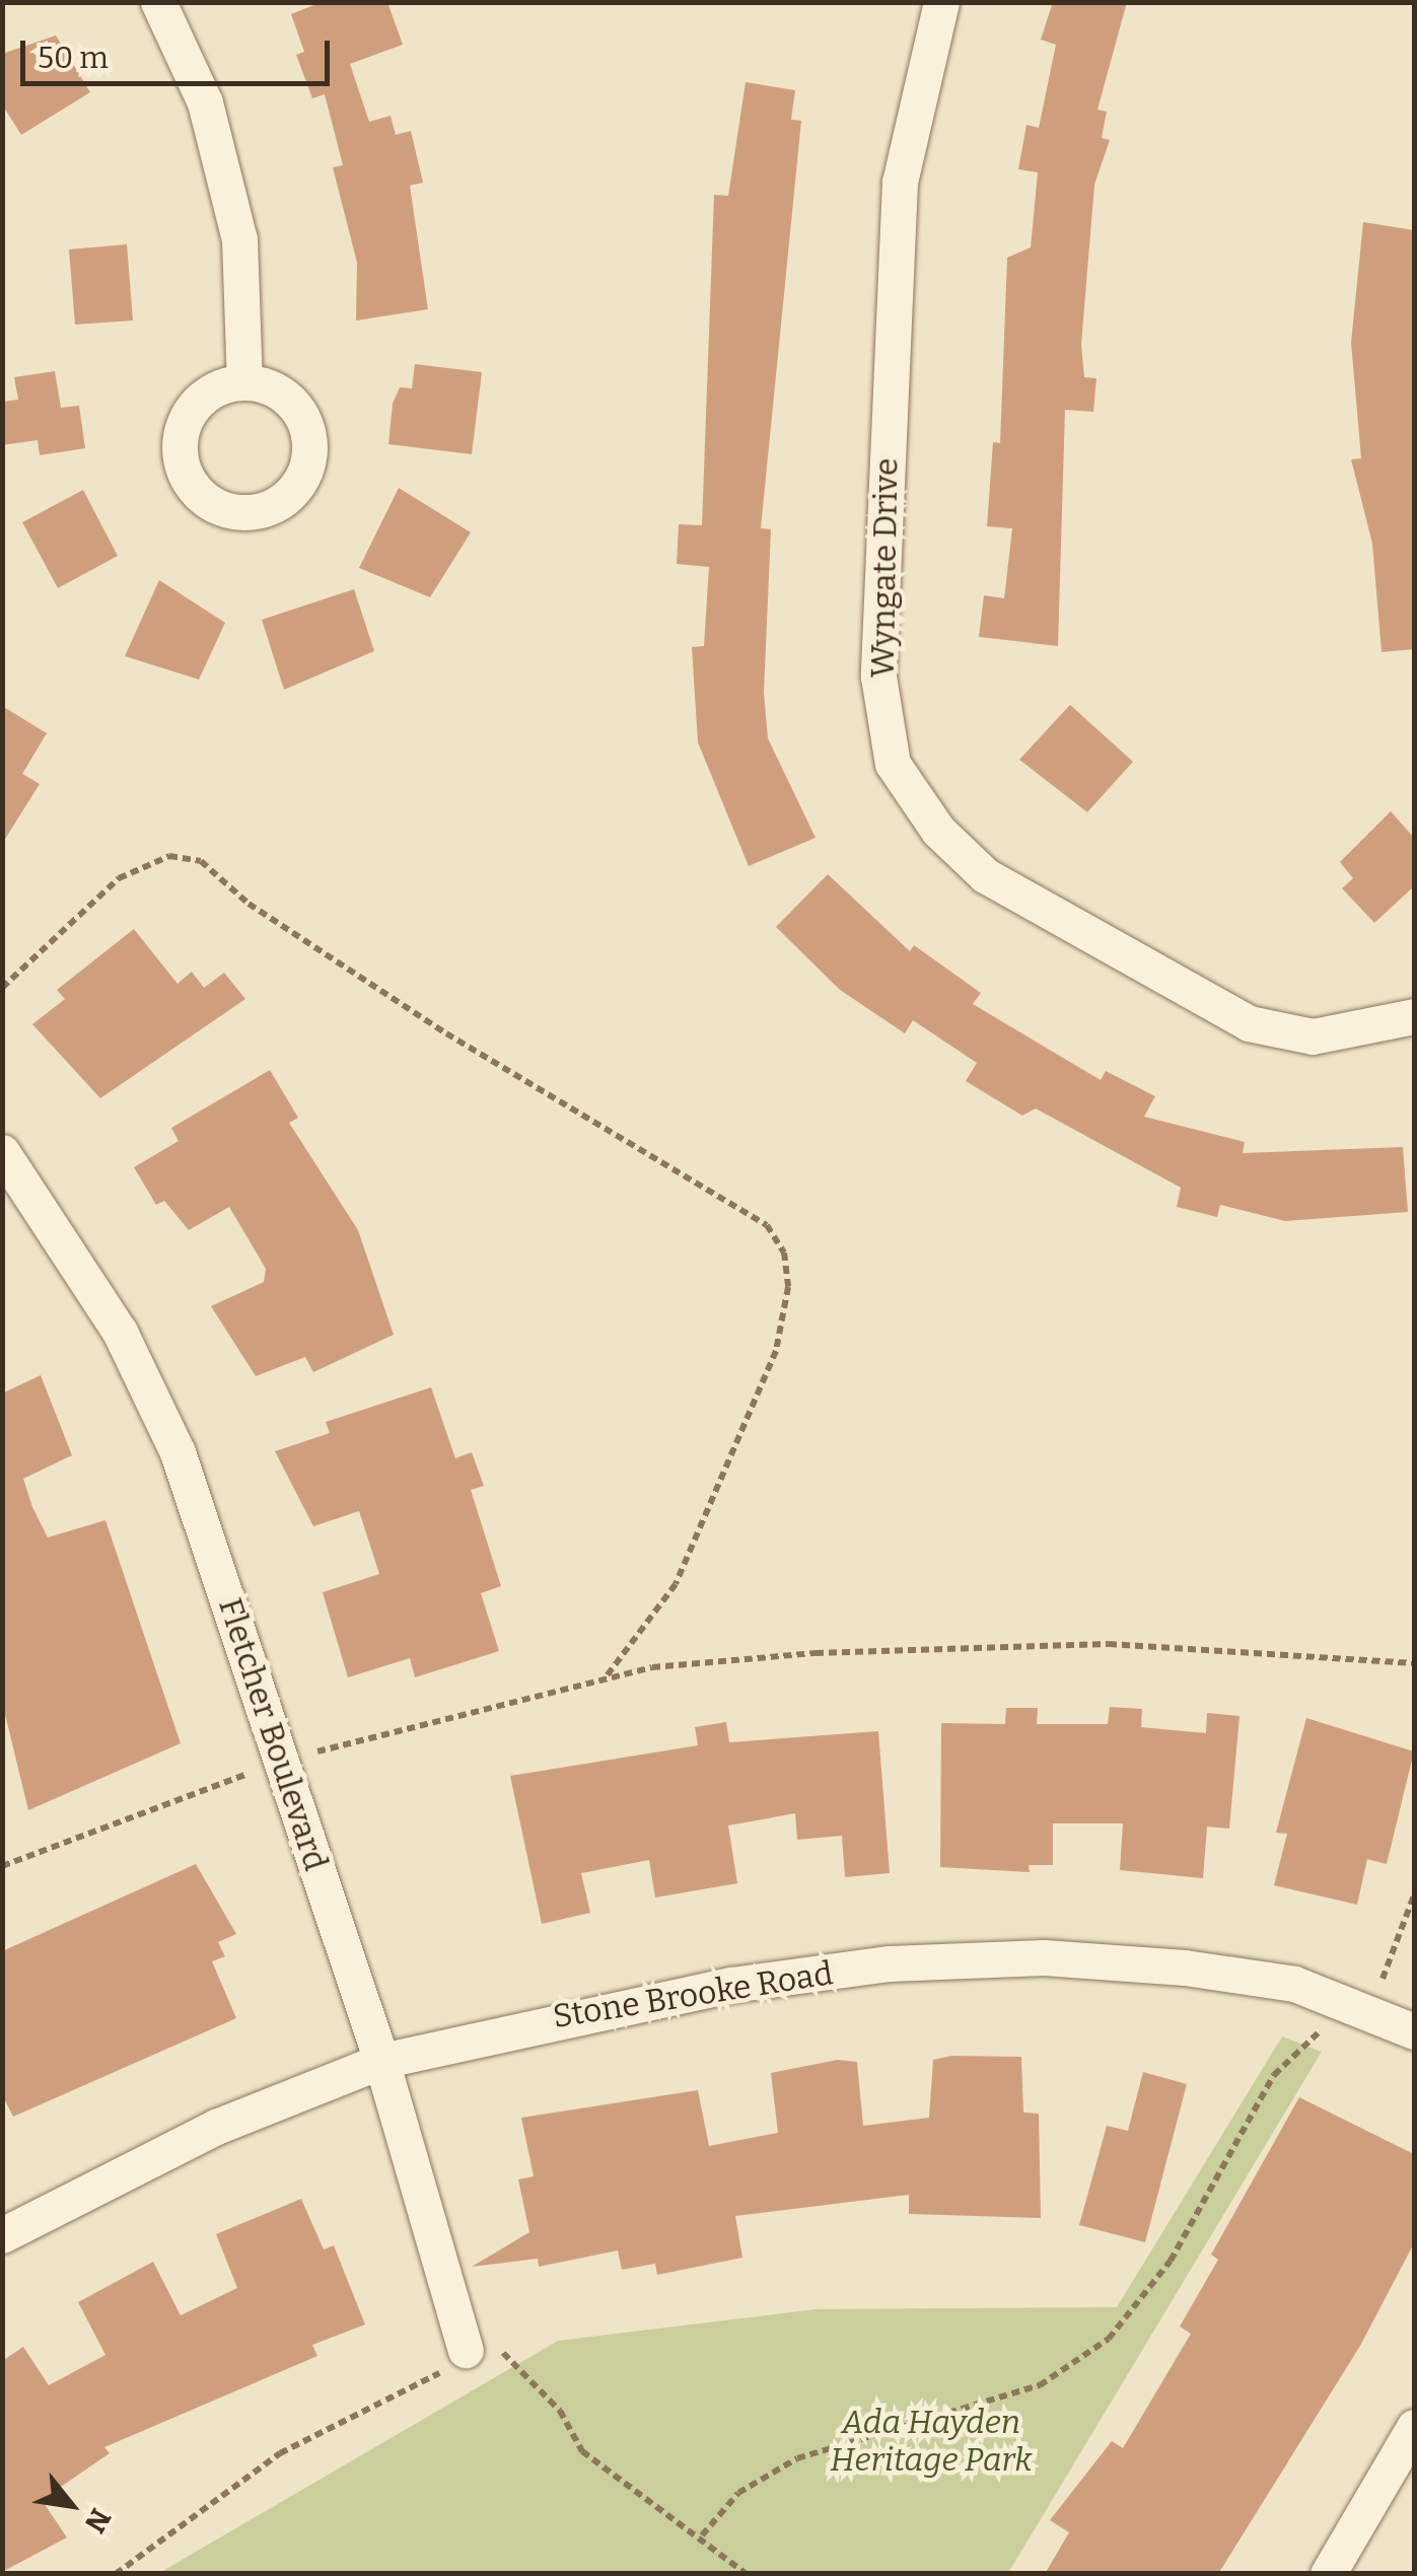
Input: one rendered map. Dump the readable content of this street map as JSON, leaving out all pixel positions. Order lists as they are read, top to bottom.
{
  "streets": {
    "street": ["Wyngate Drive", "Fletcher Boulevard", "Stone Brooke Road"]
  },
  "crossings": [
    ["Fletcher Boulevard", "Stone Brooke Road"]
  ],
  "parks": ["Ada Hayden Heritage Park"],
  "scale_bar": "50 m",
  "north": "bottom right"
}
